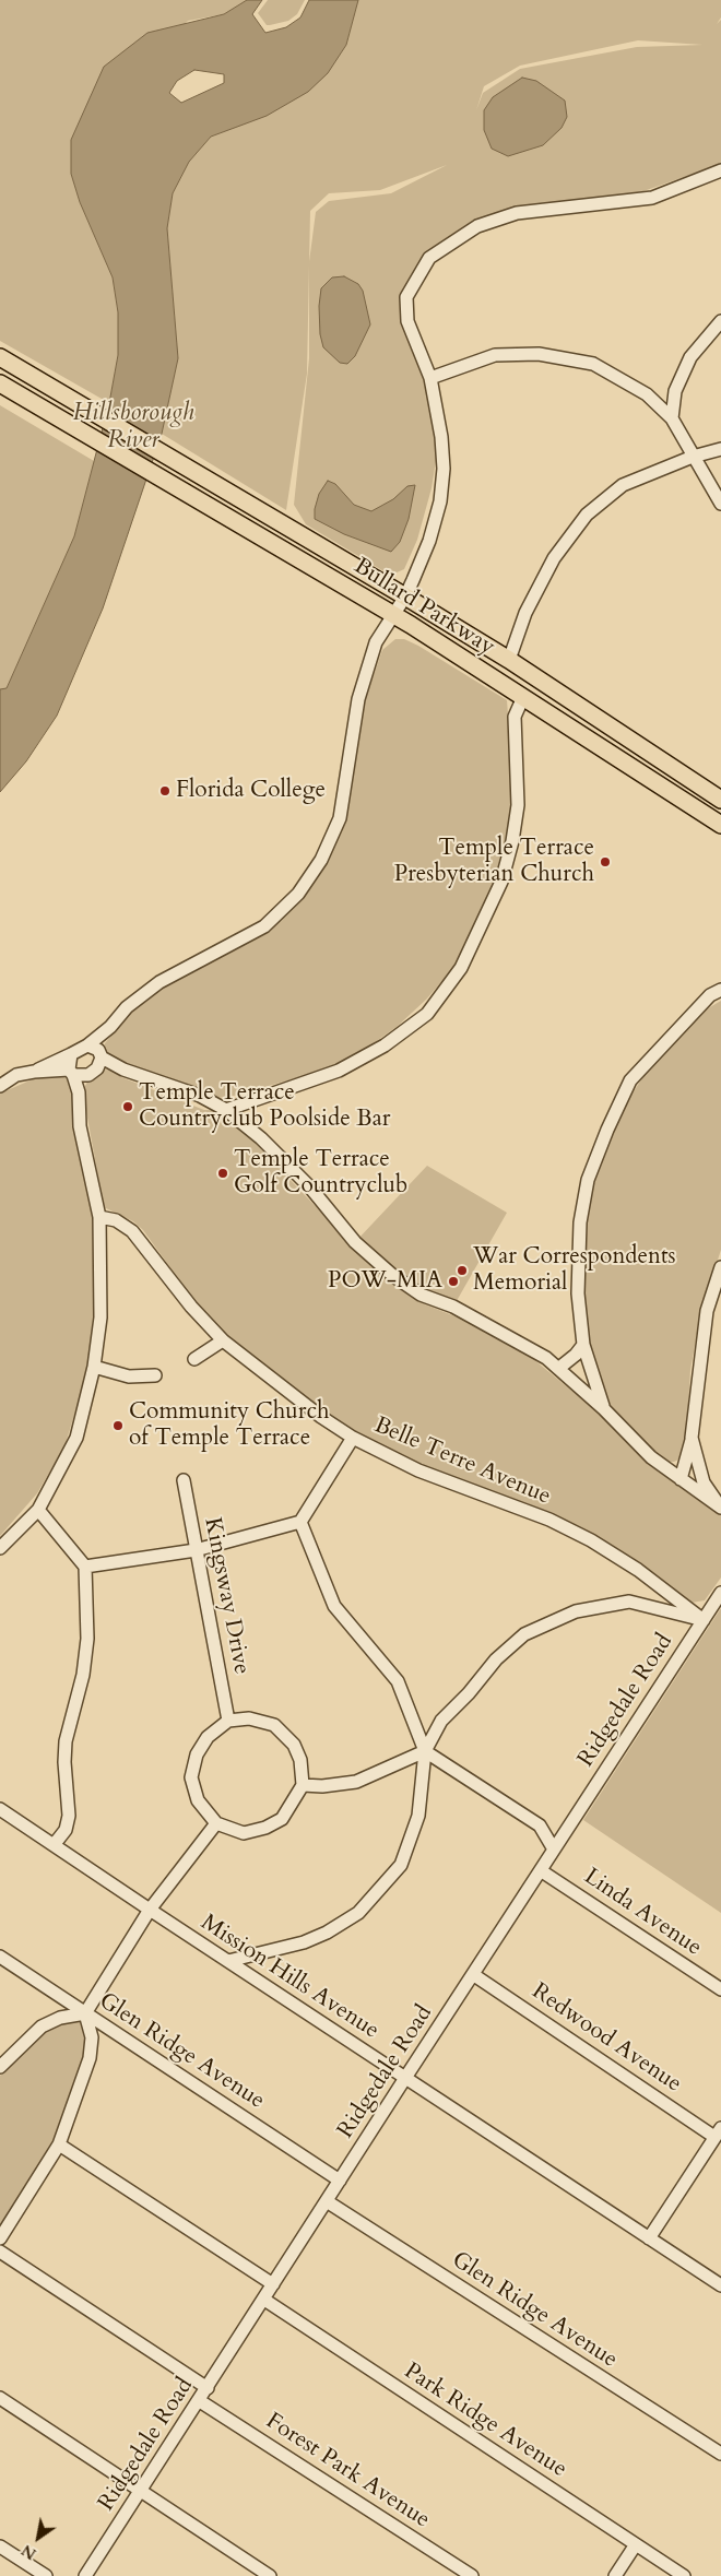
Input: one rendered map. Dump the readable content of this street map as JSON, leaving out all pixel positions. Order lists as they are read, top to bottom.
{
  "streets": {
    "main road": ["Bullard Parkway"],
    "street": [
      "Belle Terre Avenue",
      "Kingsway Drive",
      "Ridgedale Road",
      "Linda Avenue",
      "Mission Hills Avenue",
      "Redwood Avenue",
      "Glen Ridge Avenue",
      "Park Ridge Avenue",
      "Forest Park Avenue"
    ]
  },
  "crossings": [
    ["Belle Terre Avenue", "Ridgedale Road"],
    ["Ridgedale Road", "Linda Avenue"],
    ["Ridgedale Road", "Mission Hills Avenue"],
    ["Ridgedale Road", "Redwood Avenue"],
    ["Ridgedale Road", "Glen Ridge Avenue"],
    ["Ridgedale Road", "Park Ridge Avenue"],
    ["Ridgedale Road", "Forest Park Avenue"]
  ],
  "water": ["Hillsborough River"],
  "places": [
    "Florida College",
    "Temple Terrace Presbyterian Church",
    "Temple Terrace Countryclub Poolside Bar",
    "Temple Terrace Golf Countryclub",
    "War Correspondents Memorial",
    "POW-MIA",
    "Community Church of Temple Terrace"
  ],
  "north": "bottom left"
}
